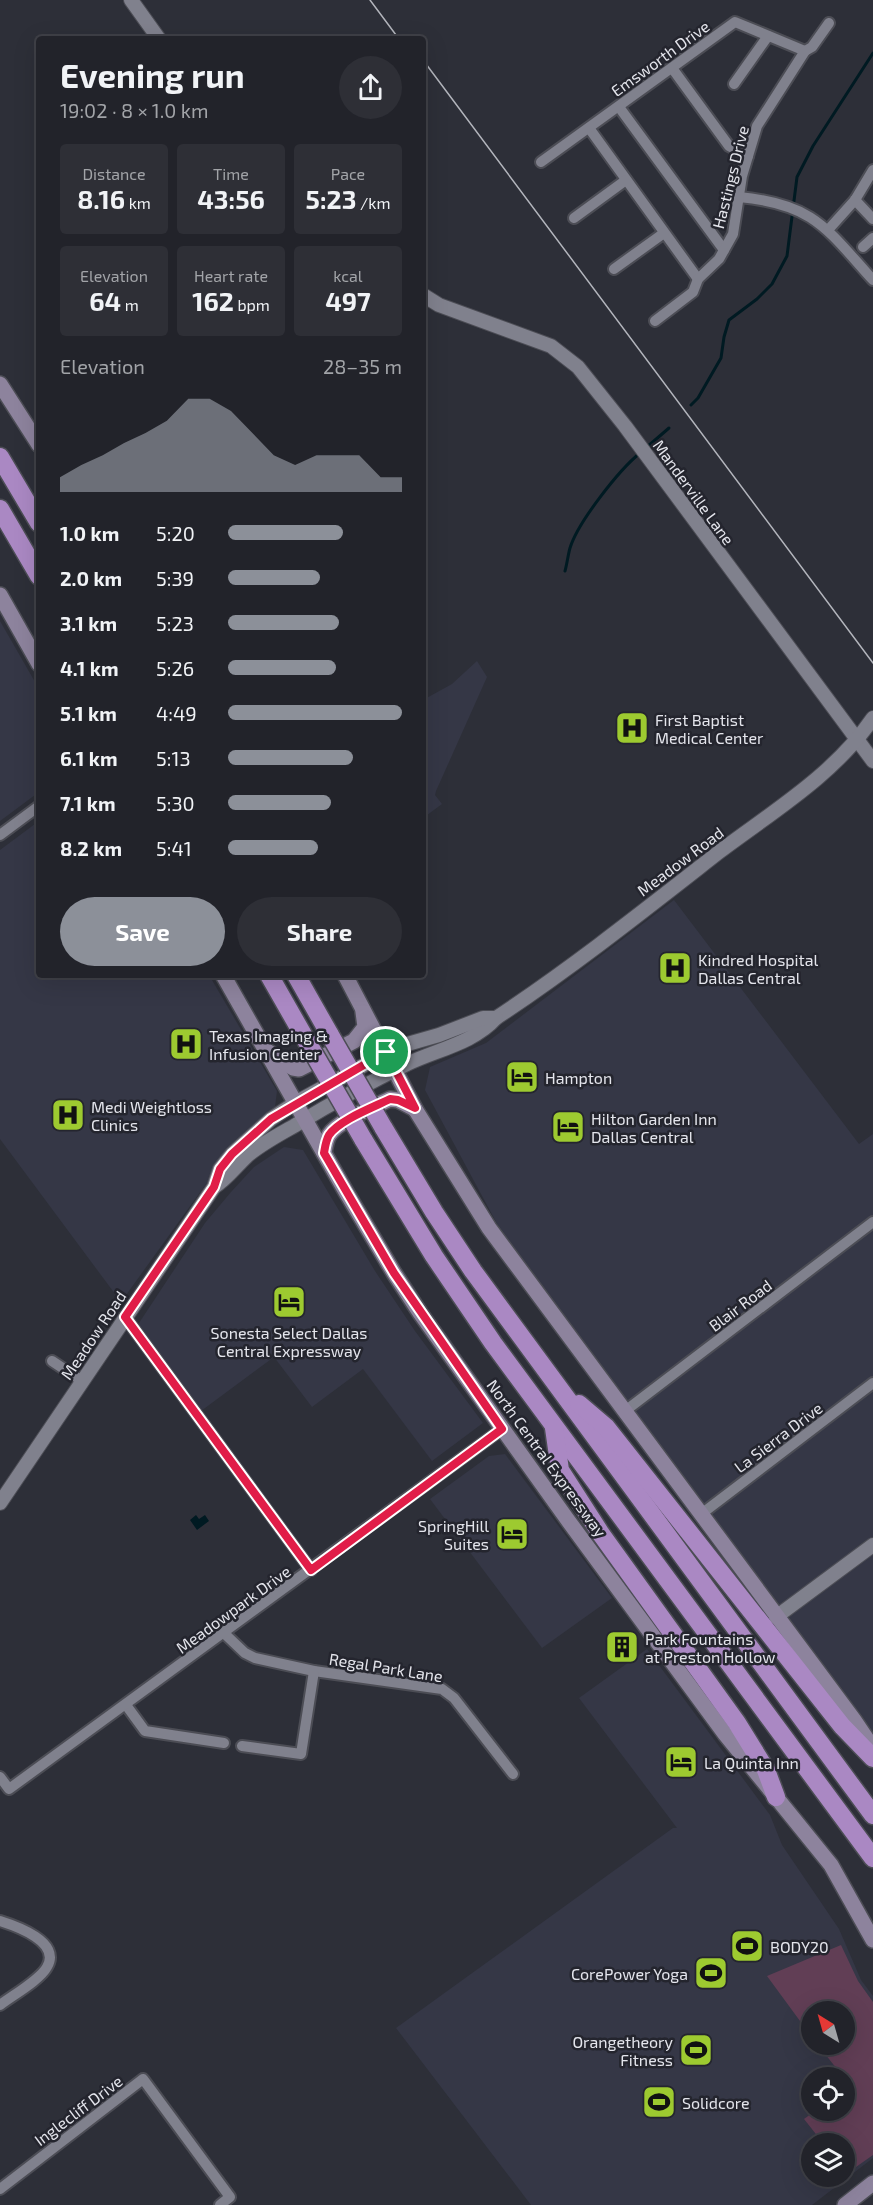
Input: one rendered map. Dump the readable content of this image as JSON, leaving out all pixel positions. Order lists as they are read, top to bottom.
{
  "streets": {
    "highway": ["North Central Expressway"],
    "street": [
      "Emsworth Drive",
      "Hastings Drive",
      "Manderville Lane",
      "Meadow Road",
      "Blair Road",
      "La Sierra Drive",
      "Meadowpark Drive",
      "Regal Park Lane",
      "Inglecliff Drive"
    ]
  },
  "crossings": [
    ["Emsworth Drive", "Hastings Drive"],
    ["Manderville Lane", "Meadow Road"],
    ["Meadow Road", "North Central Expressway"],
    ["North Central Expressway", "Meadowpark Drive"],
    ["Meadowpark Drive", "Regal Park Lane"]
  ],
  "places": {
    "hospital": [
      "First Baptist Medical Center",
      "Kindred Hospital Dallas Central",
      "Texas Imaging & Infusion Center",
      "Medi Weightloss Clinics"
    ],
    "hotel": [
      "Hampton",
      "Hilton Garden Inn Dallas Central",
      "Sonesta Select Dallas Central Expressway",
      "SpringHill Suites",
      "La Quinta Inn"
    ],
    "building": ["Park Fountains at Preston Hollow"],
    "sports": [
      "BODY20",
      "CorePower Yoga",
      "Orangetheory Fitness",
      "Solidcore"
    ]
  },
  "north": "top left",
  "page": {
    "heading": ["Evening run", "19:02 · 8 × 1.0 km"],
    "stats": [
      ["Distance", "8.16 km"],
      ["Time", "43:56"],
      ["Pace", "5:23 /km"],
      ["Elevation", "64 m"],
      ["Heart rate", "162 bpm"],
      ["kcal", "497"]
    ],
    "chart": ["Elevation", "28–35 m"],
    "list": [
      {
        "name": "1.0 km",
        "note": "5:20"
      },
      {
        "name": "2.0 km",
        "note": "5:39"
      },
      {
        "name": "3.1 km",
        "note": "5:23"
      },
      {
        "name": "4.1 km",
        "note": "5:26"
      },
      {
        "name": "5.1 km",
        "note": "4:49"
      },
      {
        "name": "6.1 km",
        "note": "5:13"
      },
      {
        "name": "7.1 km",
        "note": "5:30"
      },
      {
        "name": "8.2 km",
        "note": "5:41"
      }
    ],
    "buttons": ["Save", "Share"]
  }
}
